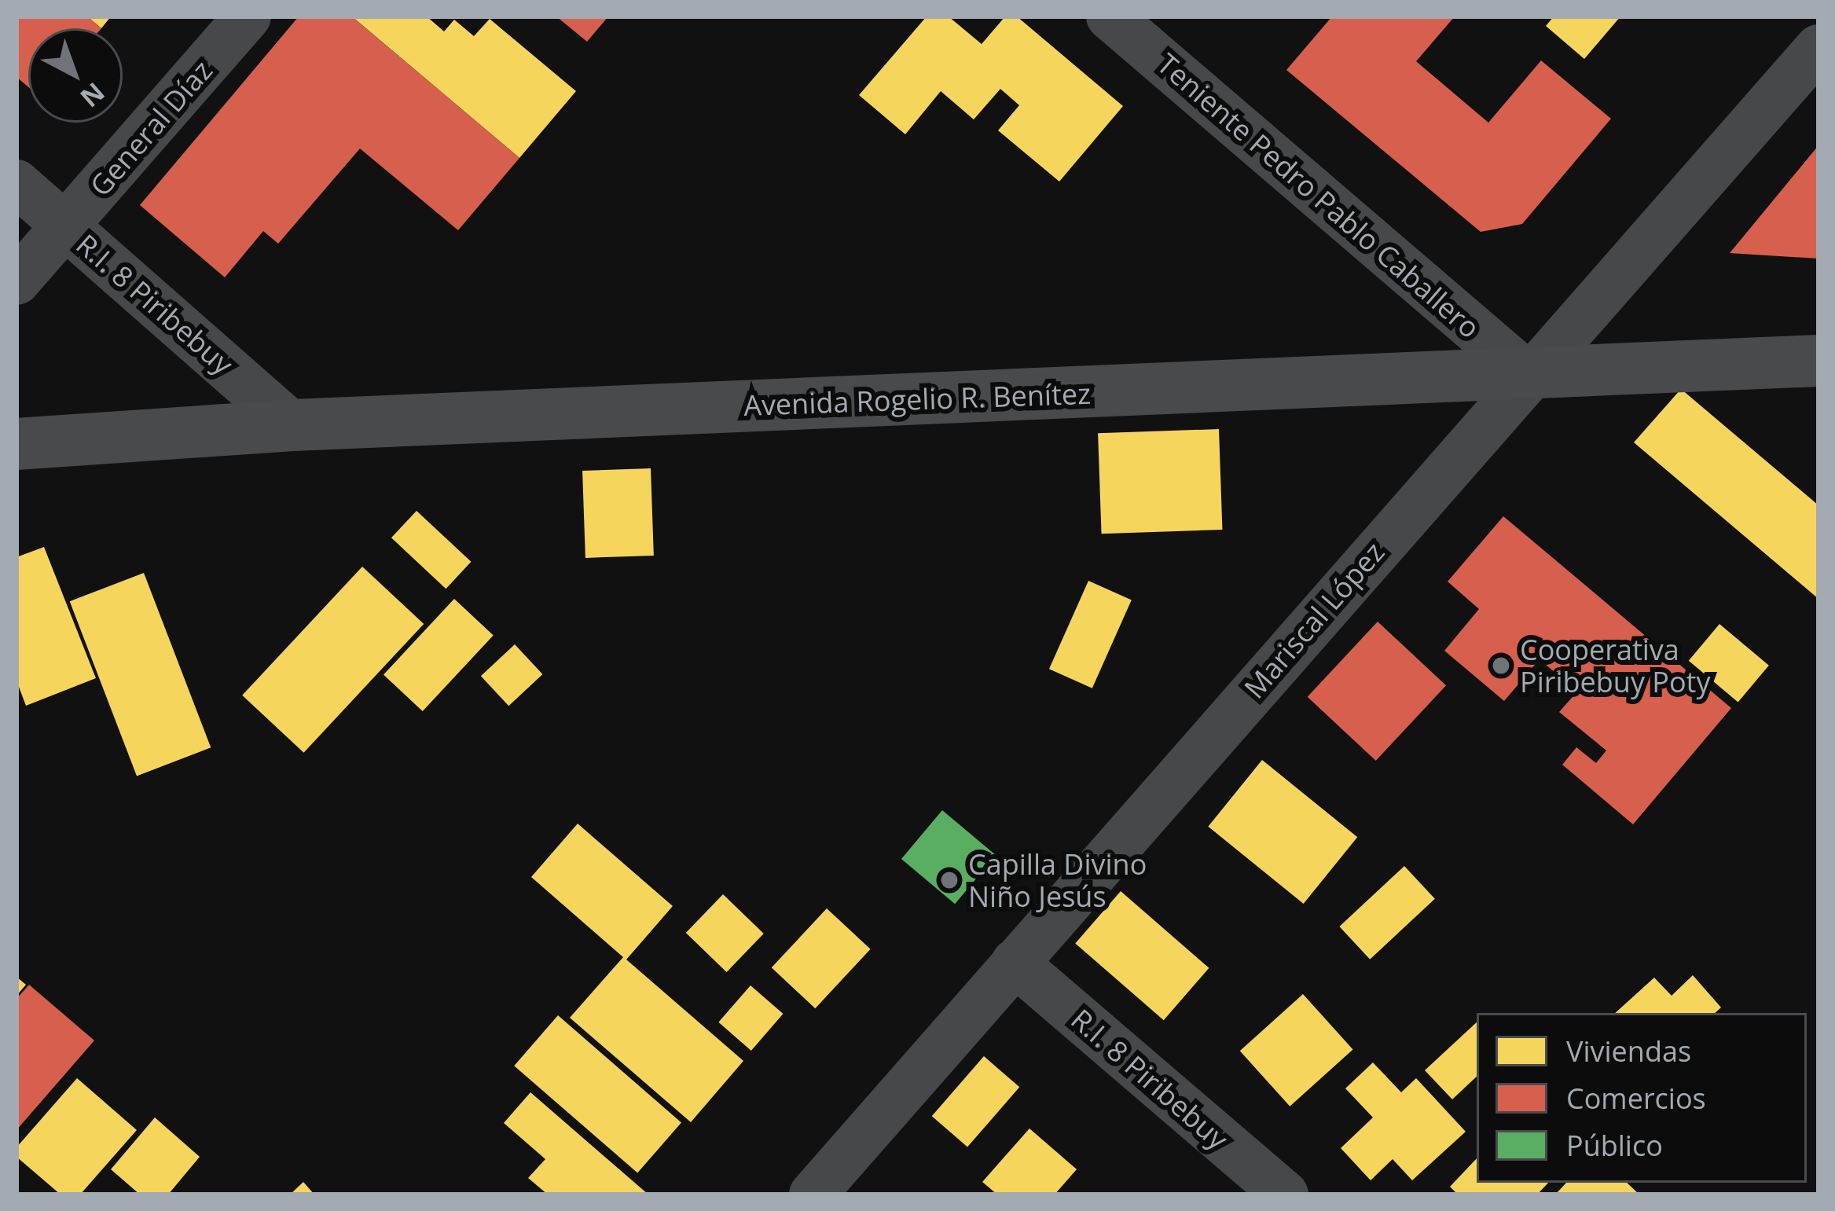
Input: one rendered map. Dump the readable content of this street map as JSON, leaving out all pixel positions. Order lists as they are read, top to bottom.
{
  "streets": {
    "main road": ["Avenida Rogelio R. Benítez"],
    "street": [
      "General Díaz",
      "Teniente Pedro Pablo Caballero",
      "R.I. 8 Piribebuy",
      "Mariscal López"
    ]
  },
  "crossings": [
    ["General Díaz", "R.I. 8 Piribebuy"],
    ["Teniente Pedro Pablo Caballero", "Avenida Rogelio R. Benítez"],
    ["Teniente Pedro Pablo Caballero", "Mariscal López"],
    ["R.I. 8 Piribebuy", "Avenida Rogelio R. Benítez"],
    ["R.I. 8 Piribebuy", "Mariscal López"],
    ["Avenida Rogelio R. Benítez", "Mariscal López"]
  ],
  "places": ["Cooperativa Piribebuy Poty", "Capilla Divino Niño Jesús"],
  "legend": ["Viviendas", "Comercios", "Público"],
  "north": "bottom right"
}
